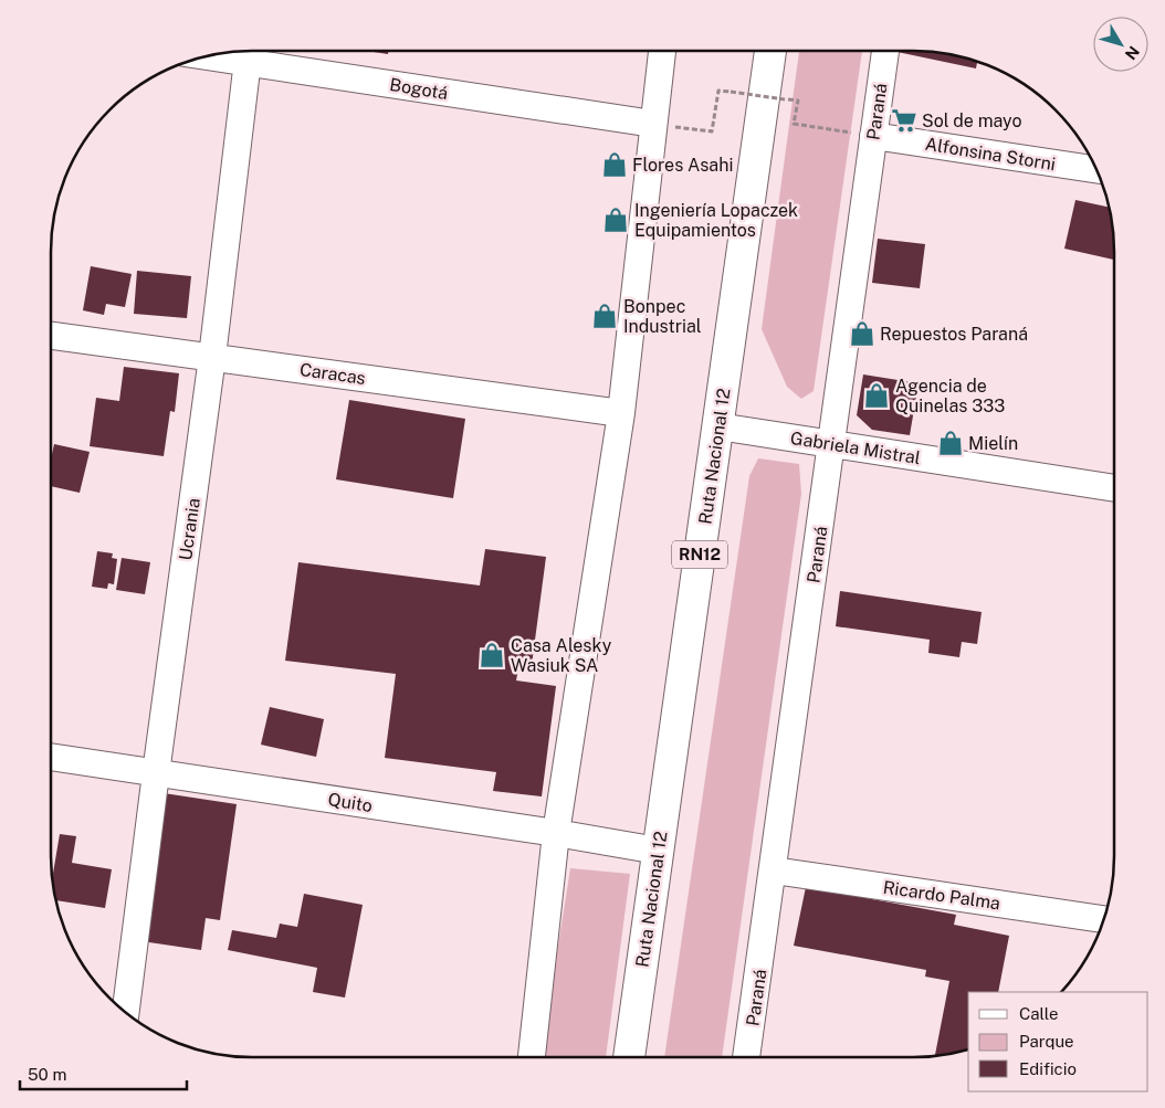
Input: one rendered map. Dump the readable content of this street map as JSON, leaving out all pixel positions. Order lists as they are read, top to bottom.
{
  "streets": {
    "highway": ["Ruta Nacional 12", "RN12"],
    "street": [
      "Bogotá",
      "Paraná",
      "Alfonsina Storni",
      "Caracas",
      "Gabriela Mistral",
      "Ucrania",
      "Quito",
      "Ricardo Palma"
    ]
  },
  "crossings": [
    ["Bogotá", "Ucrania"],
    ["Paraná", "Alfonsina Storni"],
    ["Paraná", "Gabriela Mistral"],
    ["Paraná", "Ricardo Palma"],
    ["Caracas", "Ucrania"],
    ["Gabriela Mistral", "Ruta Nacional 12"],
    ["Ruta Nacional 12", "Quito"],
    ["Ucrania", "Quito"]
  ],
  "places": {
    "supermarket": ["Sol de mayo"],
    "shop": [
      "Flores Asahi",
      "Ingeniería Lopaczek Equipamientos",
      "Bonpec Industrial",
      "Repuestos Paraná",
      "Agencia de Quinelas 333",
      "Mielín",
      "Casa Alesky Wasiuk SA"
    ]
  },
  "legend": ["Calle", "Parque", "Edificio"],
  "scale_bar": "50 m",
  "north": "bottom right"
}
